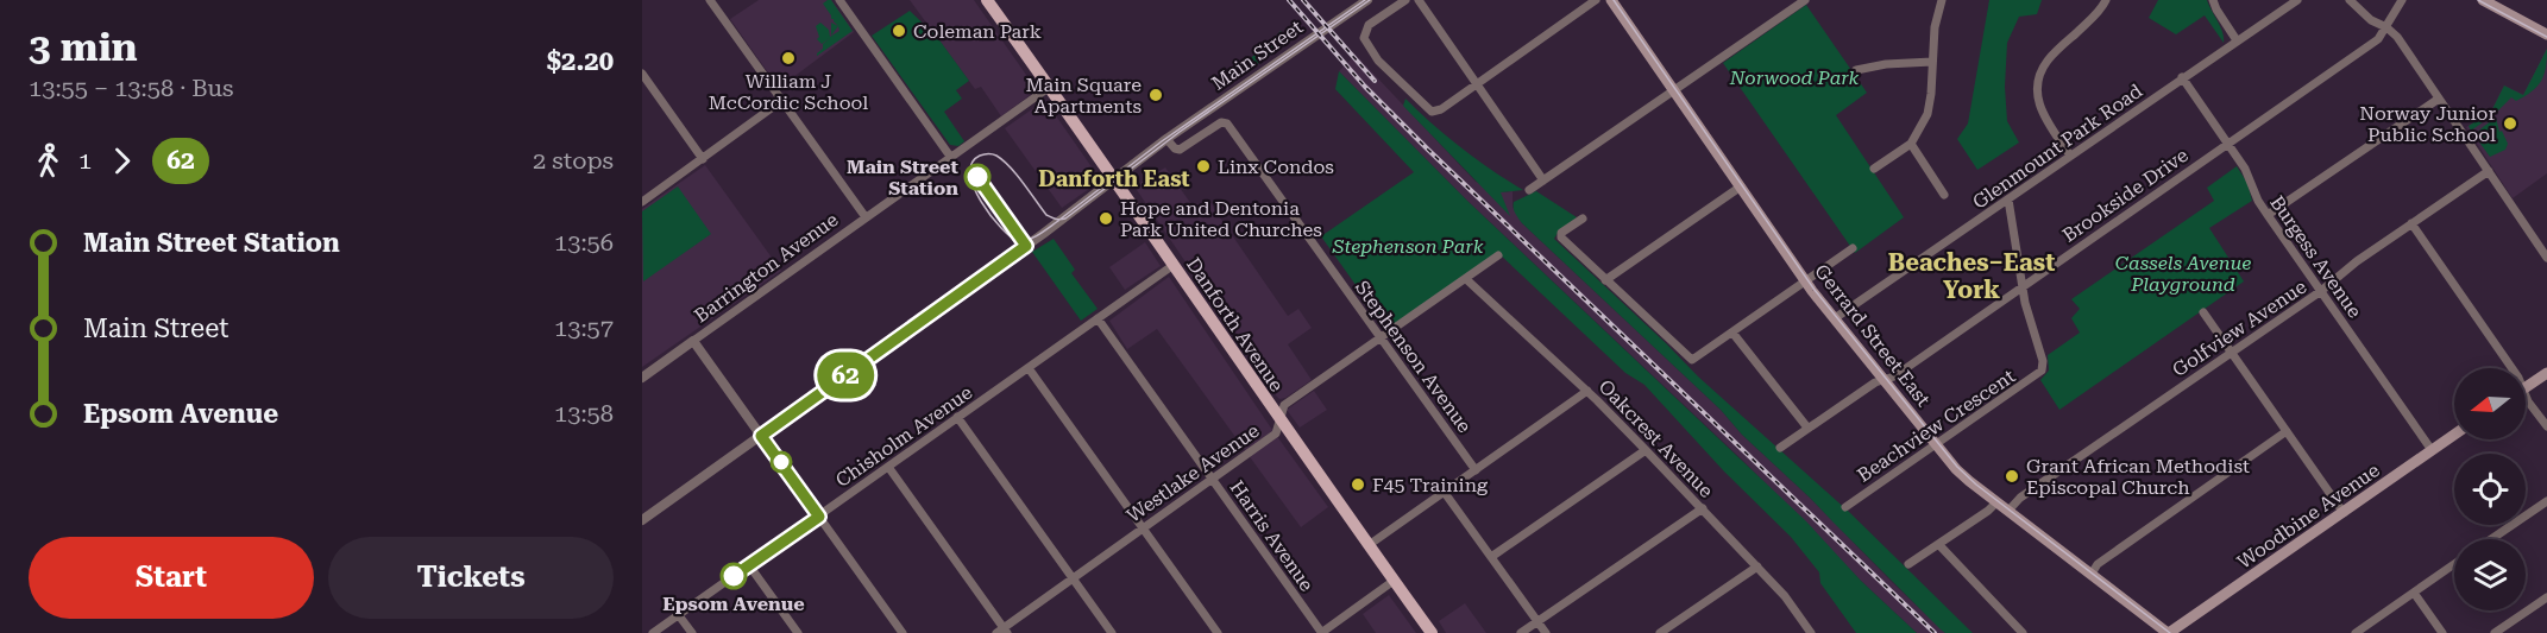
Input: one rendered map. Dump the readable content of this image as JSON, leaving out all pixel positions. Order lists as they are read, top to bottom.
{
  "streets": {
    "main road": ["Danforth Avenue", "Gerrard Street East", "Woodbine Avenue"],
    "street": [
      "Main Street",
      "Glenmount Park Road",
      "Brookside Drive",
      "Burgess Avenue",
      "Barrington Avenue",
      "Golfview Avenue",
      "Stephenson Avenue",
      "Beachview Crescent",
      "Chisholm Avenue",
      "Oakcrest Avenue",
      "Westlake Avenue",
      "Harris Avenue"
    ]
  },
  "crossings": [
    ["Main Street", "Danforth Avenue"],
    ["Main Street", "Stephenson Avenue"],
    ["Glenmount Park Road", "Burgess Avenue"],
    ["Glenmount Park Road", "Gerrard Street East"],
    ["Glenmount Park Road", "Beachview Crescent"],
    ["Brookside Drive", "Burgess Avenue"],
    ["Brookside Drive", "Gerrard Street East"],
    ["Brookside Drive", "Beachview Crescent"],
    ["Burgess Avenue", "Golfview Avenue"],
    ["Burgess Avenue", "Woodbine Avenue"],
    ["Barrington Avenue", "Danforth Avenue"],
    ["Danforth Avenue", "Chisholm Avenue"],
    ["Danforth Avenue", "Westlake Avenue"],
    ["Golfview Avenue", "Gerrard Street East"],
    ["Gerrard Street East", "Beachview Crescent"],
    ["Gerrard Street East", "Woodbine Avenue"],
    ["Stephenson Avenue", "Westlake Avenue"],
    ["Chisholm Avenue", "Harris Avenue"],
    ["Oakcrest Avenue", "Westlake Avenue"],
    ["Westlake Avenue", "Harris Avenue"]
  ],
  "districts": ["Danforth East", "Beaches–East York"],
  "parks": ["Norwood Park", "Stephenson Park", "Cassels Avenue Playground"],
  "places": [
    "Coleman Park",
    "William J McCordic School",
    "Main Square Apartments",
    "Norway Junior Public School",
    "Linx Condos",
    "Main Street Station",
    "Hope and Dentonia Park United Churches",
    "Grant African Methodist Episcopal Church",
    "F45 Training",
    "Epsom Avenue"
  ],
  "lines": ["bus line 62"],
  "north": "left",
  "page": {
    "heading": ["3 min", "13:55 – 13:58 · Bus", "$2.20"],
    "on_map": "62",
    "legs": ["1", "62", "2 stops"],
    "list": [
      {
        "name": "Main Street Station",
        "value": "13:56"
      },
      {
        "name": "Main Street",
        "value": "13:57"
      },
      {
        "name": "Epsom Avenue",
        "value": "13:58"
      }
    ],
    "buttons": ["Start", "Tickets"]
  }
}
